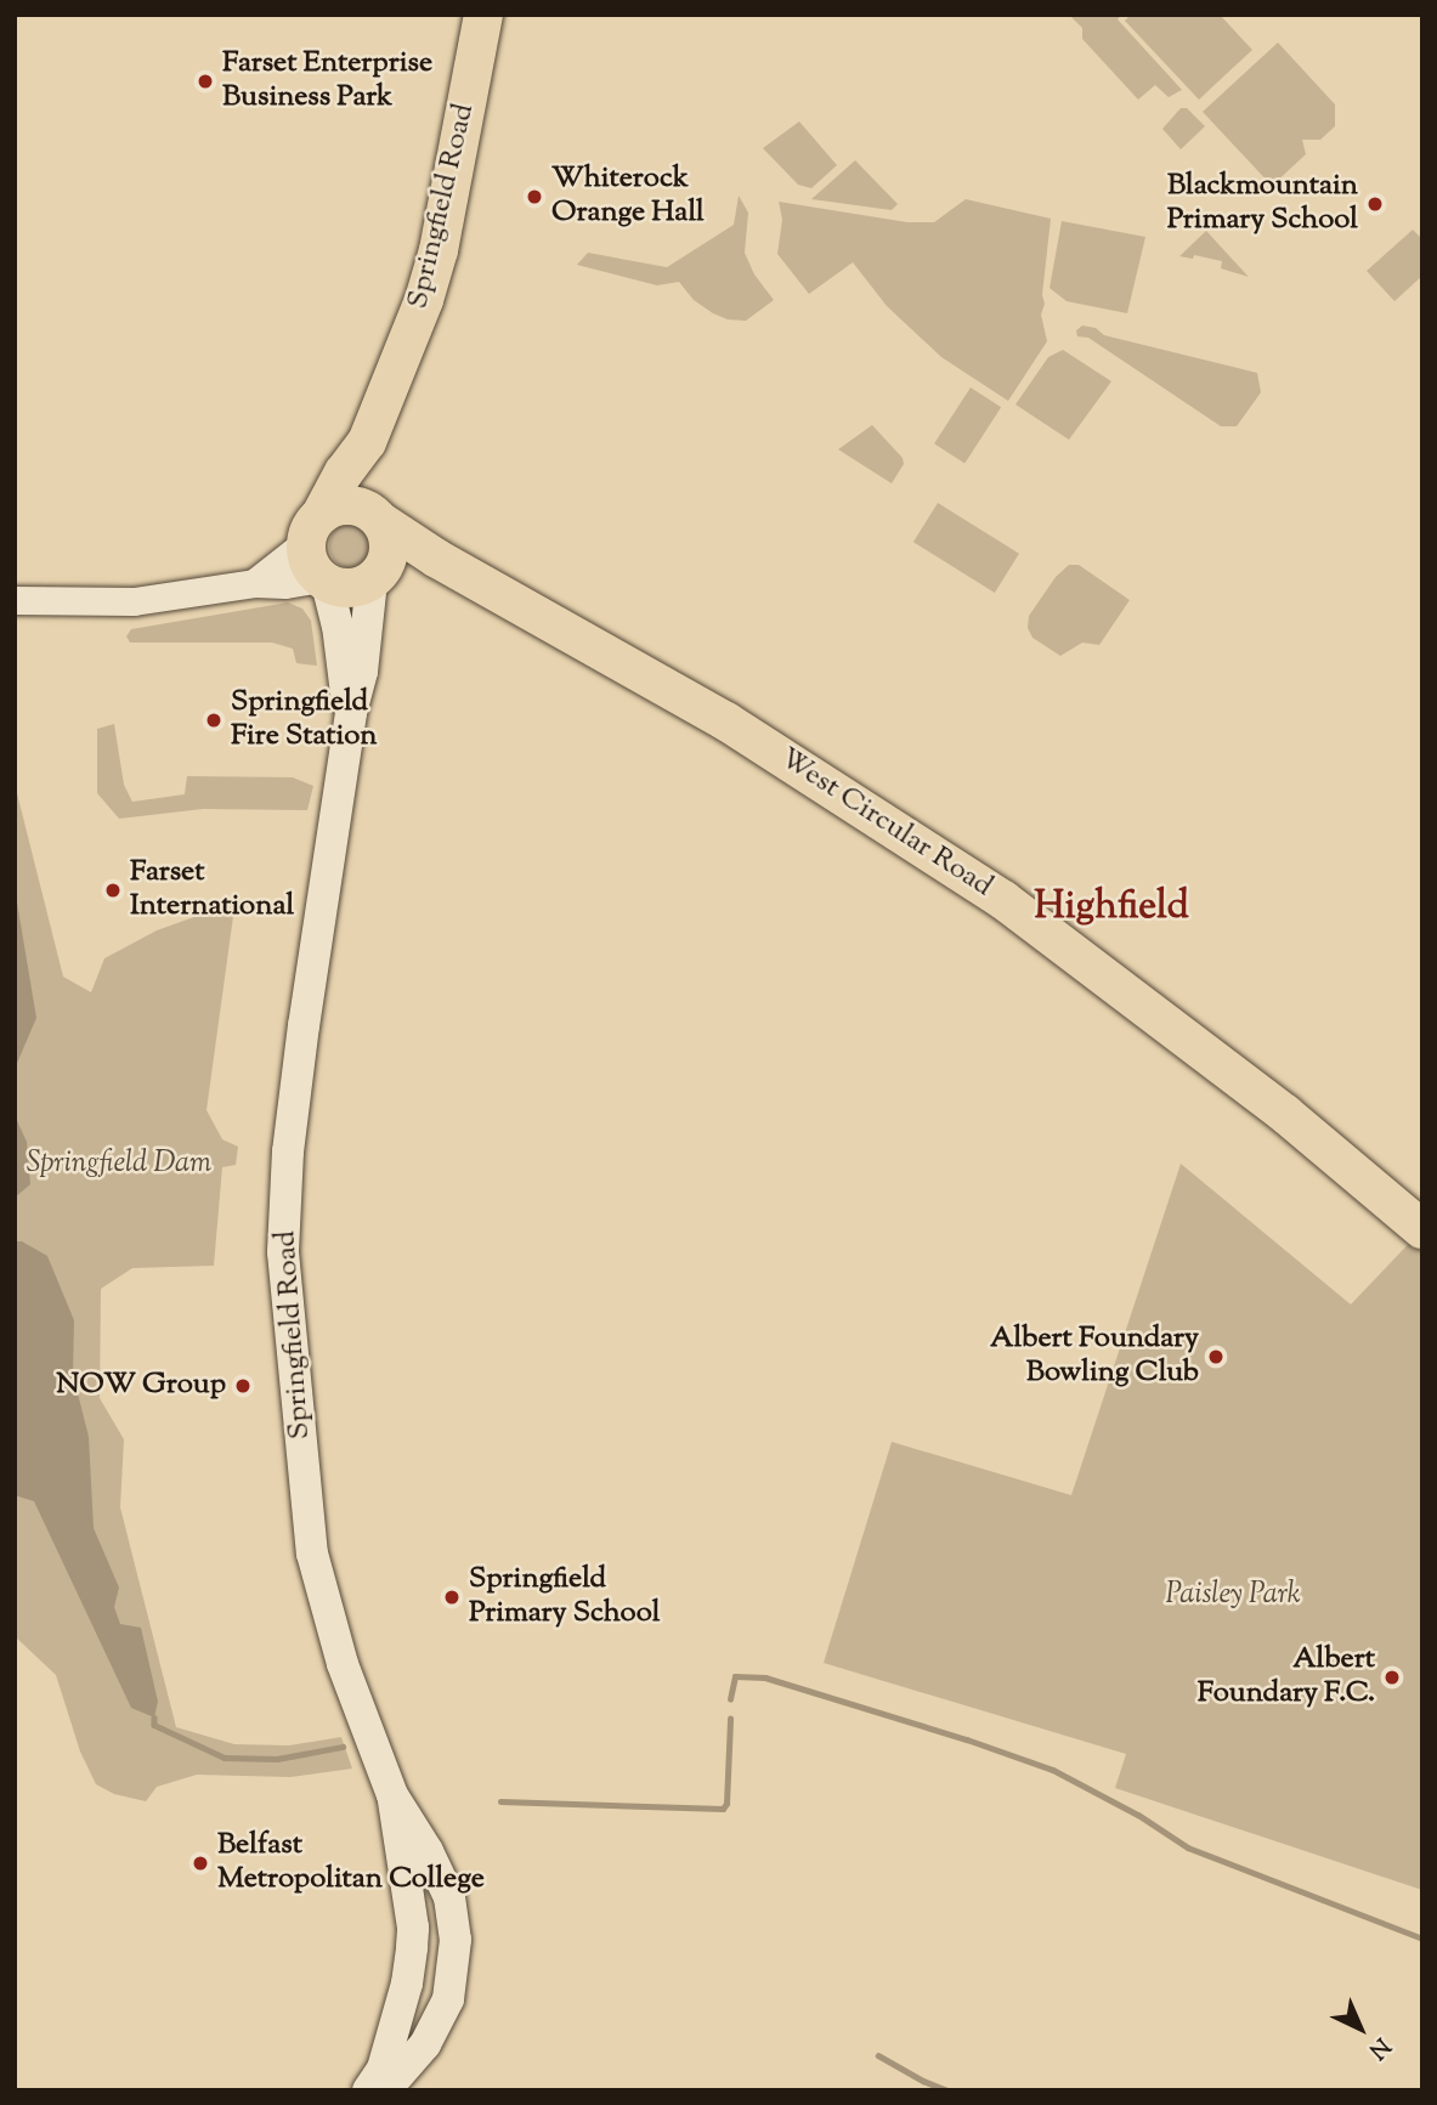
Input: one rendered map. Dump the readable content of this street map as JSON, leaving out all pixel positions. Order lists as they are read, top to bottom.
{
  "streets": {
    "highway": ["Springfield Road", "West Circular Road"]
  },
  "crossings": [
    ["Springfield Road", "West Circular Road"]
  ],
  "districts": ["Highfield"],
  "parks": ["Springfield Dam", "Paisley Park"],
  "places": [
    "Farset Enterprise Business Park",
    "Whiterock Orange Hall",
    "Blackmountain Primary School",
    "Springfield Fire Station",
    "Farset International",
    "Albert Foundary Bowling Club",
    "NOW Group",
    "Springfield Primary School",
    "Albert Foundary F.C.",
    "Belfast Metropolitan College"
  ],
  "north": "bottom right"
}
